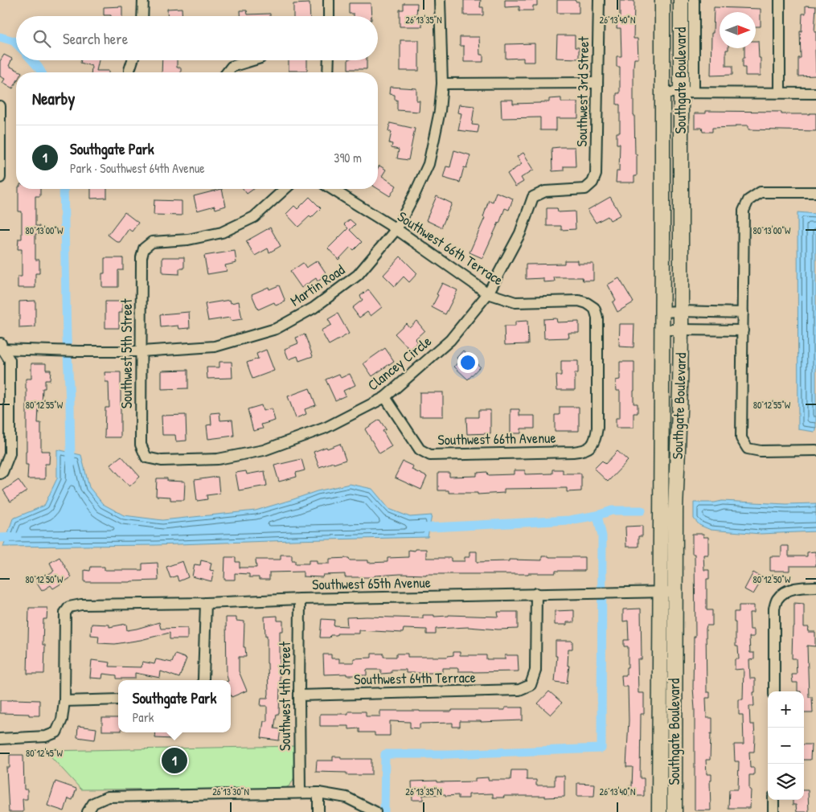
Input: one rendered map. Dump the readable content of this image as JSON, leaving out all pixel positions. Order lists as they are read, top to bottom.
{
  "streets": {
    "main road": ["Southgate Boulevard"],
    "street": [
      "Southwest 3rd Street",
      "Southwest 66th Terrace",
      "Martin Road",
      "Southwest 5th Street",
      "Clancey Circle",
      "Southwest 66th Avenue",
      "Southwest 65th Avenue",
      "Southwest 64th Terrace",
      "Southwest 4th Street"
    ]
  },
  "crossings": [
    ["Southgate Boulevard", "Southwest 65th Avenue"],
    ["Southwest 3rd Street", "Clancey Circle"],
    ["Southwest 66th Terrace", "Martin Road"],
    ["Southwest 66th Terrace", "Clancey Circle"],
    ["Southwest 66th Terrace", "Southwest 66th Avenue"],
    ["Martin Road", "Southwest 5th Street"],
    ["Southwest 5th Street", "Clancey Circle"],
    ["Clancey Circle", "Southwest 66th Avenue"],
    ["Southwest 65th Avenue", "Southwest 64th Terrace"],
    ["Southwest 65th Avenue", "Southwest 4th Street"],
    ["Southwest 64th Terrace", "Southwest 4th Street"]
  ],
  "north": "right",
  "page": {
    "search": "Search here",
    "heading": "Nearby",
    "list": [
      {
        "mark": "1",
        "name": "Southgate Park",
        "note": "Park · Southwest 64th Avenue",
        "value": "390 m"
      }
    ],
    "popup": ["Southgate Park", "Park"],
    "map_buttons": ["+", "−"],
    "pins": "1"
  },
  "coordinates": [
    "26°13'35\"N",
    "26°13'40\"N",
    "80°13'00\"W",
    "80°12'55\"W",
    "80°12'50\"W",
    "80°12'45\"W",
    "26°13'30\"N"
  ]
}
